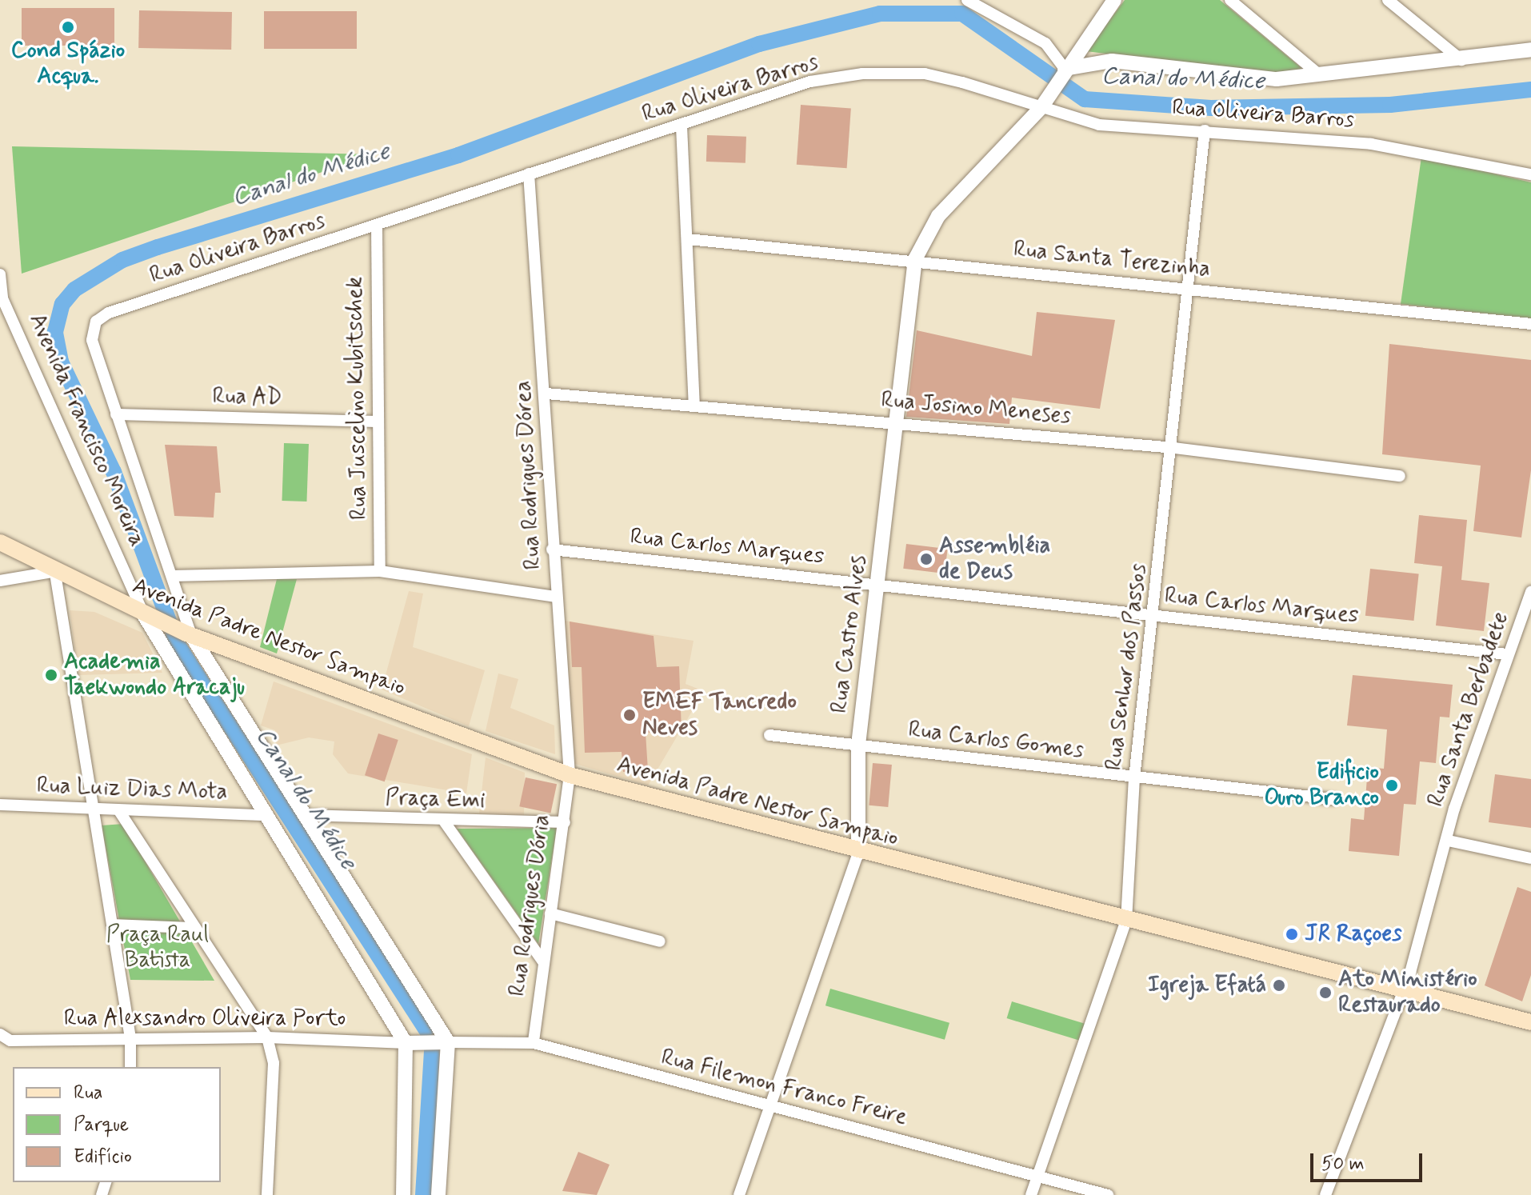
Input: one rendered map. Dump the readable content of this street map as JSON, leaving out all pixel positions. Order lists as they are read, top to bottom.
{
  "streets": {
    "main road": ["Avenida Padre Nestor Sampaio"],
    "street": [
      "Rua Oliveira Barros",
      "Rua Santa Terezinha",
      "Rua AD",
      "Rua Juscelino Kubitschek",
      "Rua Josino Meneses",
      "Avenida Francisco Moreira",
      "Rua Rodrigues Dórea",
      "Rua Carlos Marques",
      "Rua Castro Alves",
      "Rua Senhor dos Passos",
      "Rua Santa Berbadete",
      "Rua Carlos Gomes",
      "Rua Luiz Dias Mota",
      "Praça Emi",
      "Rua Rodrigues Dória",
      "Rua Alexsandro Oliveira Porto",
      "Rua Filemon Franco Freire"
    ]
  },
  "crossings": [
    ["Rua Oliveira Barros", "Rua Juscelino Kubitschek"],
    ["Rua Oliveira Barros", "Avenida Francisco Moreira"],
    ["Rua Oliveira Barros", "Rua Rodrigues Dórea"],
    ["Rua Oliveira Barros", "Rua Castro Alves"],
    ["Rua Oliveira Barros", "Rua Senhor dos Passos"],
    ["Rua Santa Terezinha", "Rua Castro Alves"],
    ["Rua Santa Terezinha", "Rua Senhor dos Passos"],
    ["Rua AD", "Rua Juscelino Kubitschek"],
    ["Rua AD", "Avenida Francisco Moreira"],
    ["Rua Josino Meneses", "Rua Rodrigues Dórea"],
    ["Rua Josino Meneses", "Rua Castro Alves"],
    ["Rua Josino Meneses", "Rua Senhor dos Passos"],
    ["Avenida Francisco Moreira", "Avenida Padre Nestor Sampaio"],
    ["Avenida Francisco Moreira", "Rua Luiz Dias Mota"],
    ["Avenida Francisco Moreira", "Praça Emi"],
    ["Avenida Francisco Moreira", "Rua Alexsandro Oliveira Porto"],
    ["Avenida Francisco Moreira", "Rua Filemon Franco Freire"],
    ["Rua Rodrigues Dórea", "Rua Carlos Marques"],
    ["Rua Rodrigues Dórea", "Avenida Padre Nestor Sampaio"],
    ["Rua Rodrigues Dórea", "Rua Rodrigues Dória"],
    ["Rua Carlos Marques", "Rua Castro Alves"],
    ["Rua Carlos Marques", "Rua Senhor dos Passos"],
    ["Rua Carlos Marques", "Rua Santa Berbadete"],
    ["Rua Castro Alves", "Avenida Padre Nestor Sampaio"],
    ["Rua Castro Alves", "Rua Carlos Gomes"],
    ["Rua Castro Alves", "Rua Filemon Franco Freire"],
    ["Avenida Padre Nestor Sampaio", "Rua Senhor dos Passos"],
    ["Avenida Padre Nestor Sampaio", "Rua Santa Berbadete"],
    ["Avenida Padre Nestor Sampaio", "Rua Rodrigues Dória"],
    ["Rua Senhor dos Passos", "Rua Carlos Gomes"],
    ["Rua Senhor dos Passos", "Rua Filemon Franco Freire"],
    ["Praça Emi", "Rua Rodrigues Dória"],
    ["Rua Rodrigues Dória", "Rua Filemon Franco Freire"]
  ],
  "water": ["Canal do Médice"],
  "parks": ["Praça Raul Batista"],
  "places": [
    "Cond Spázio Acqua.",
    "Assembléia de Deus",
    "Academia Taekwondo Aracaju",
    "EMEF Tancredo Neves",
    "Edificio Ouro Branco",
    "JR Raçoes",
    "Igreja Efatá",
    "Ato Ministério Restaurado"
  ],
  "legend": ["Rua", "Parque", "Edifício"],
  "scale_bar": "50 m"
}
